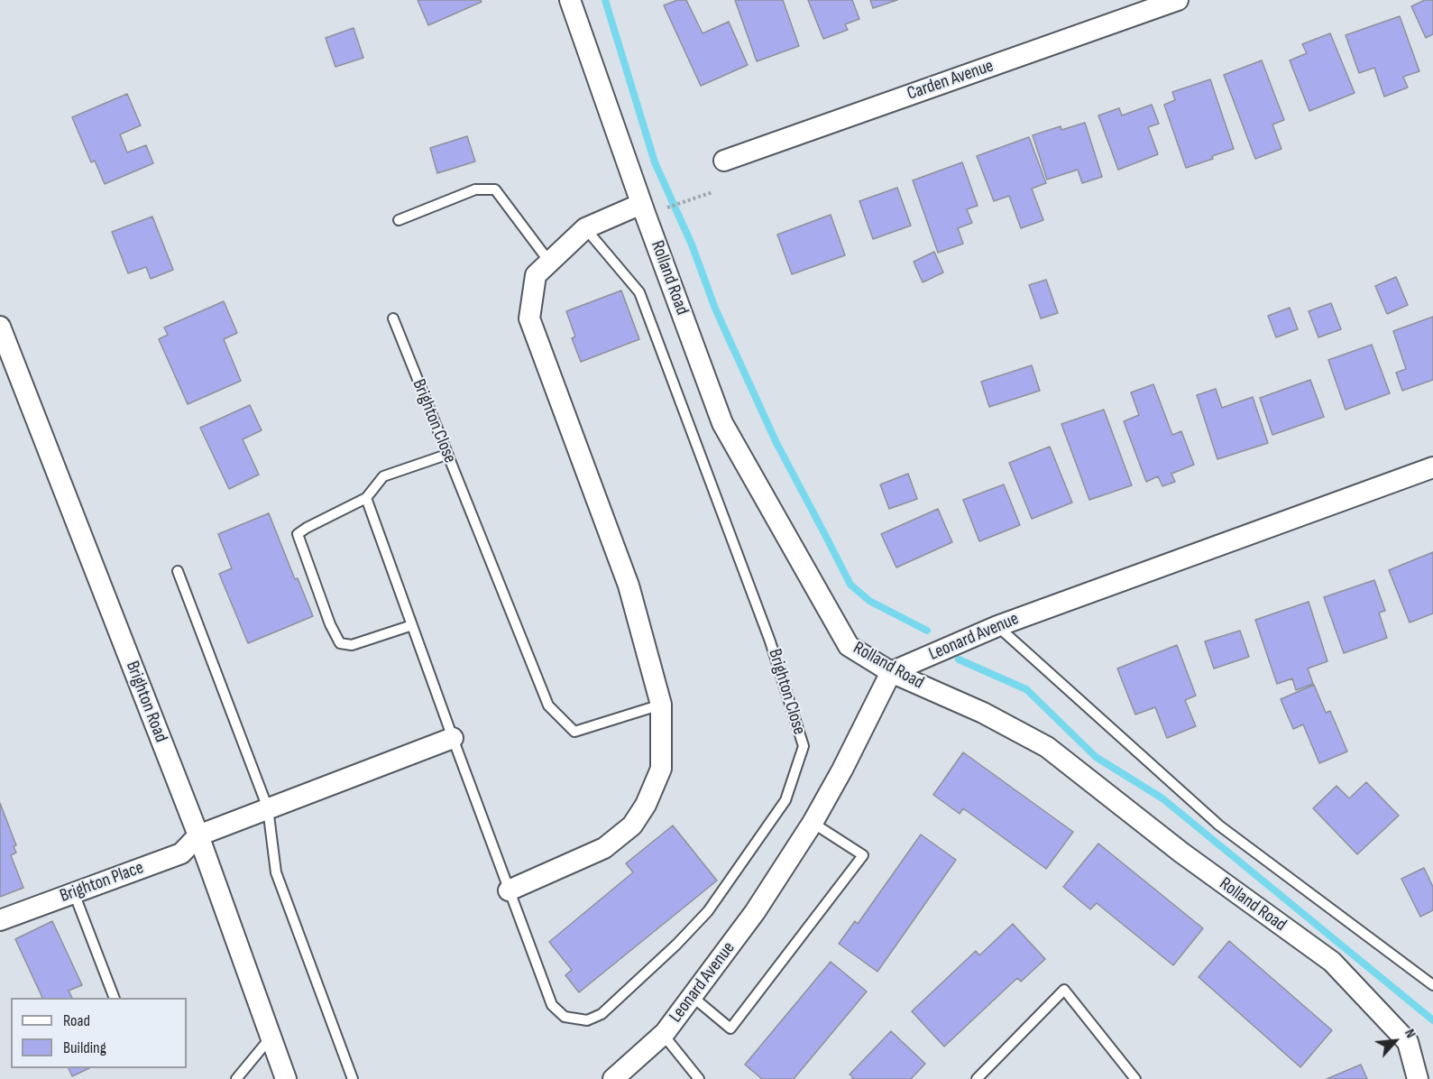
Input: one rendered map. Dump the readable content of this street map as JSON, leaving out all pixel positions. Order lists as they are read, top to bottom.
{
  "streets": {
    "street": [
      "Carden Avenue",
      "Rolland Road",
      "Leonard Avenue",
      "Brighton Road",
      "Brighton Place"
    ],
    "lane": ["Brighton Close"]
  },
  "crossings": [
    ["Rolland Road", "Leonard Avenue"],
    ["Brighton Road", "Brighton Place"]
  ],
  "legend": ["Road", "Building"],
  "north": "top right"
}
